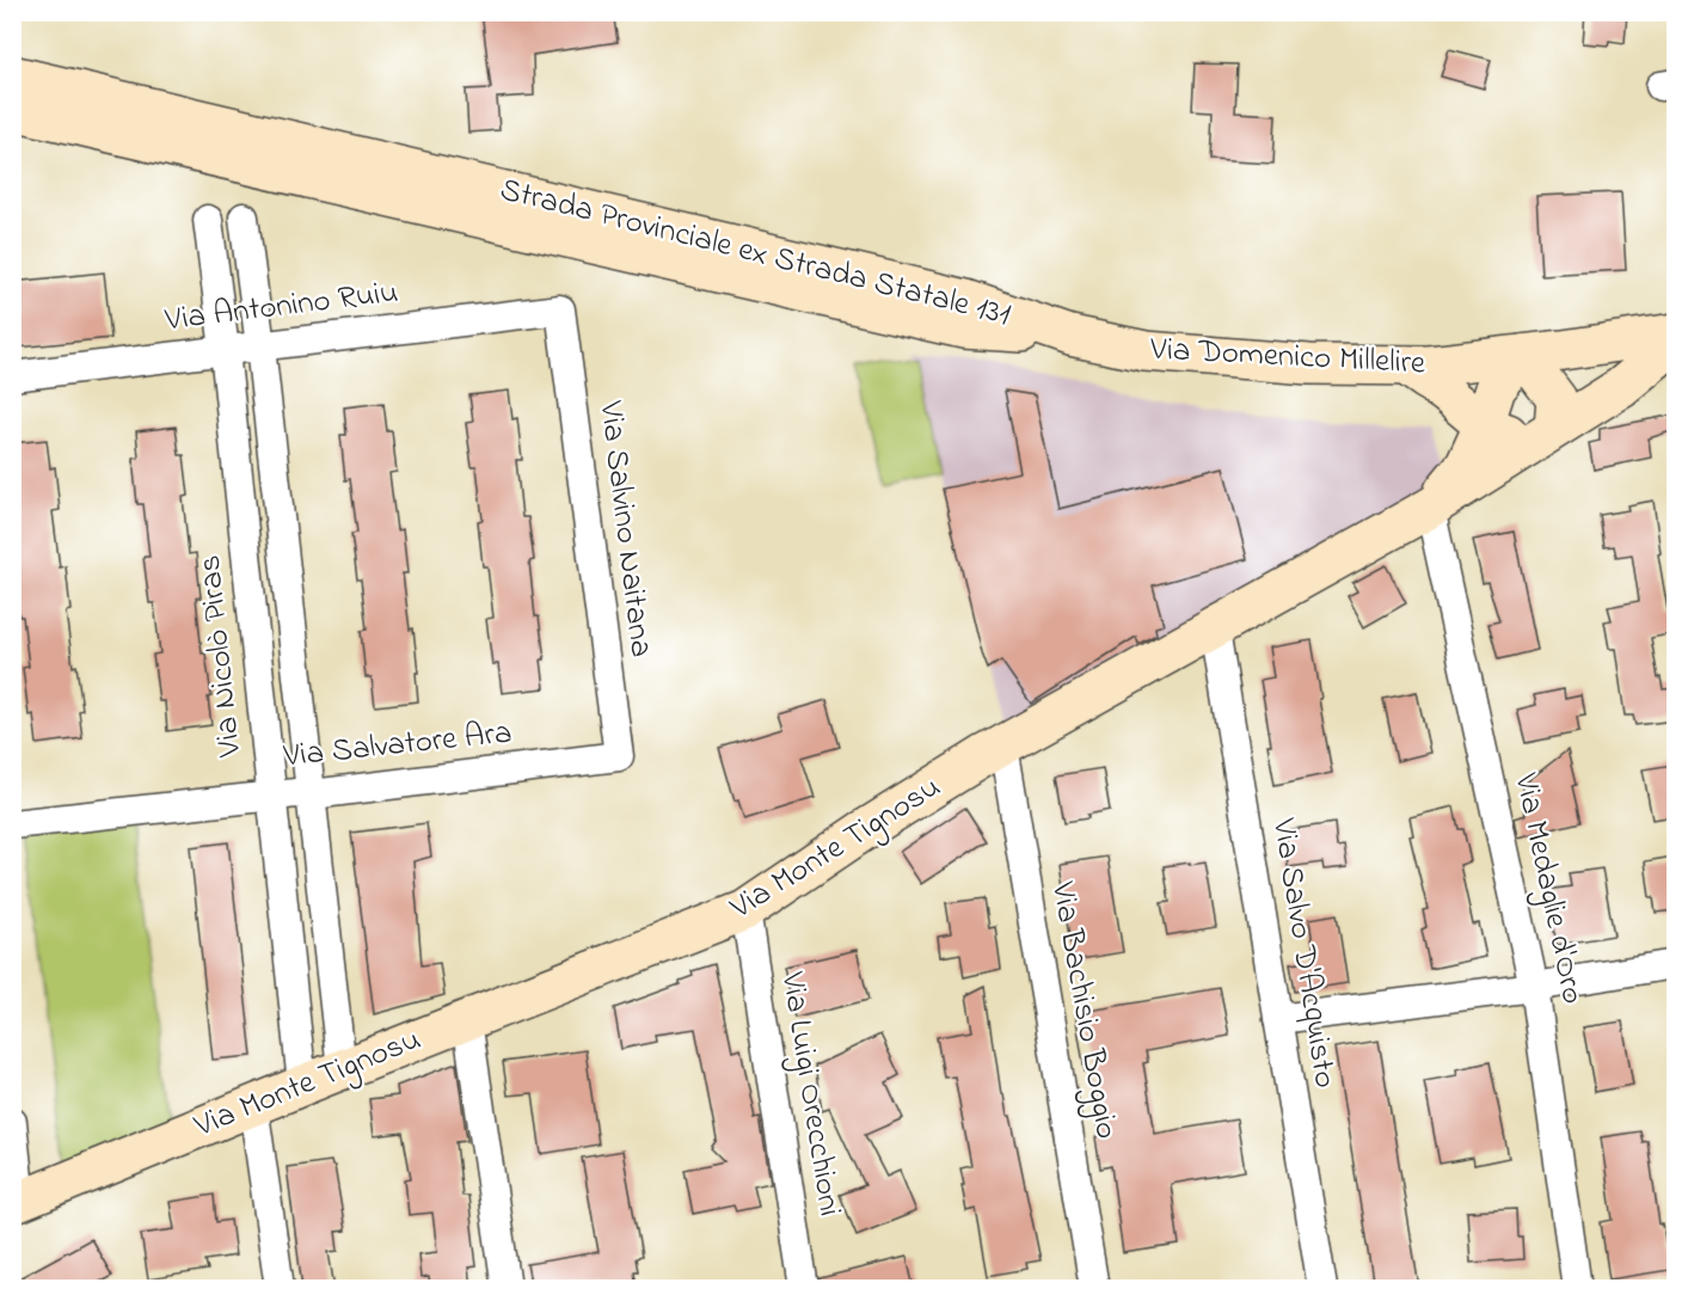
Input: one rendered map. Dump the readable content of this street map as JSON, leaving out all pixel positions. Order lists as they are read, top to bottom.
{
  "streets": {
    "main road": ["Strada Provinciale ex Strada Statale 131", "Via Domenico Millelire", "Via Monte Tignosu"],
    "street": [
      "Via Antonino Ruiu",
      "Via Salvino Naitana",
      "Via Nicolò Piras",
      "Via Salvatore Ara",
      "Via Medaglie d'Oro",
      "Via Salvo D'Acquisto",
      "Via Bachisio Boggio",
      "Via Luigi Orecchioni"
    ]
  },
  "crossings": [
    ["Strada Provinciale ex Strada Statale 131", "Via Domenico Millelire"],
    ["Via Antonino Ruiu", "Via Salvino Naitana"],
    ["Via Antonino Ruiu", "Via Nicolò Piras"],
    ["Via Domenico Millelire", "Via Monte Tignosu"],
    ["Via Salvino Naitana", "Via Salvatore Ara"],
    ["Via Nicolò Piras", "Via Salvatore Ara"],
    ["Via Nicolò Piras", "Via Monte Tignosu"],
    ["Via Monte Tignosu", "Via Medaglie d'Oro"],
    ["Via Monte Tignosu", "Via Salvo D'Acquisto"],
    ["Via Monte Tignosu", "Via Bachisio Boggio"],
    ["Via Monte Tignosu", "Via Luigi Orecchioni"]
  ]
}
